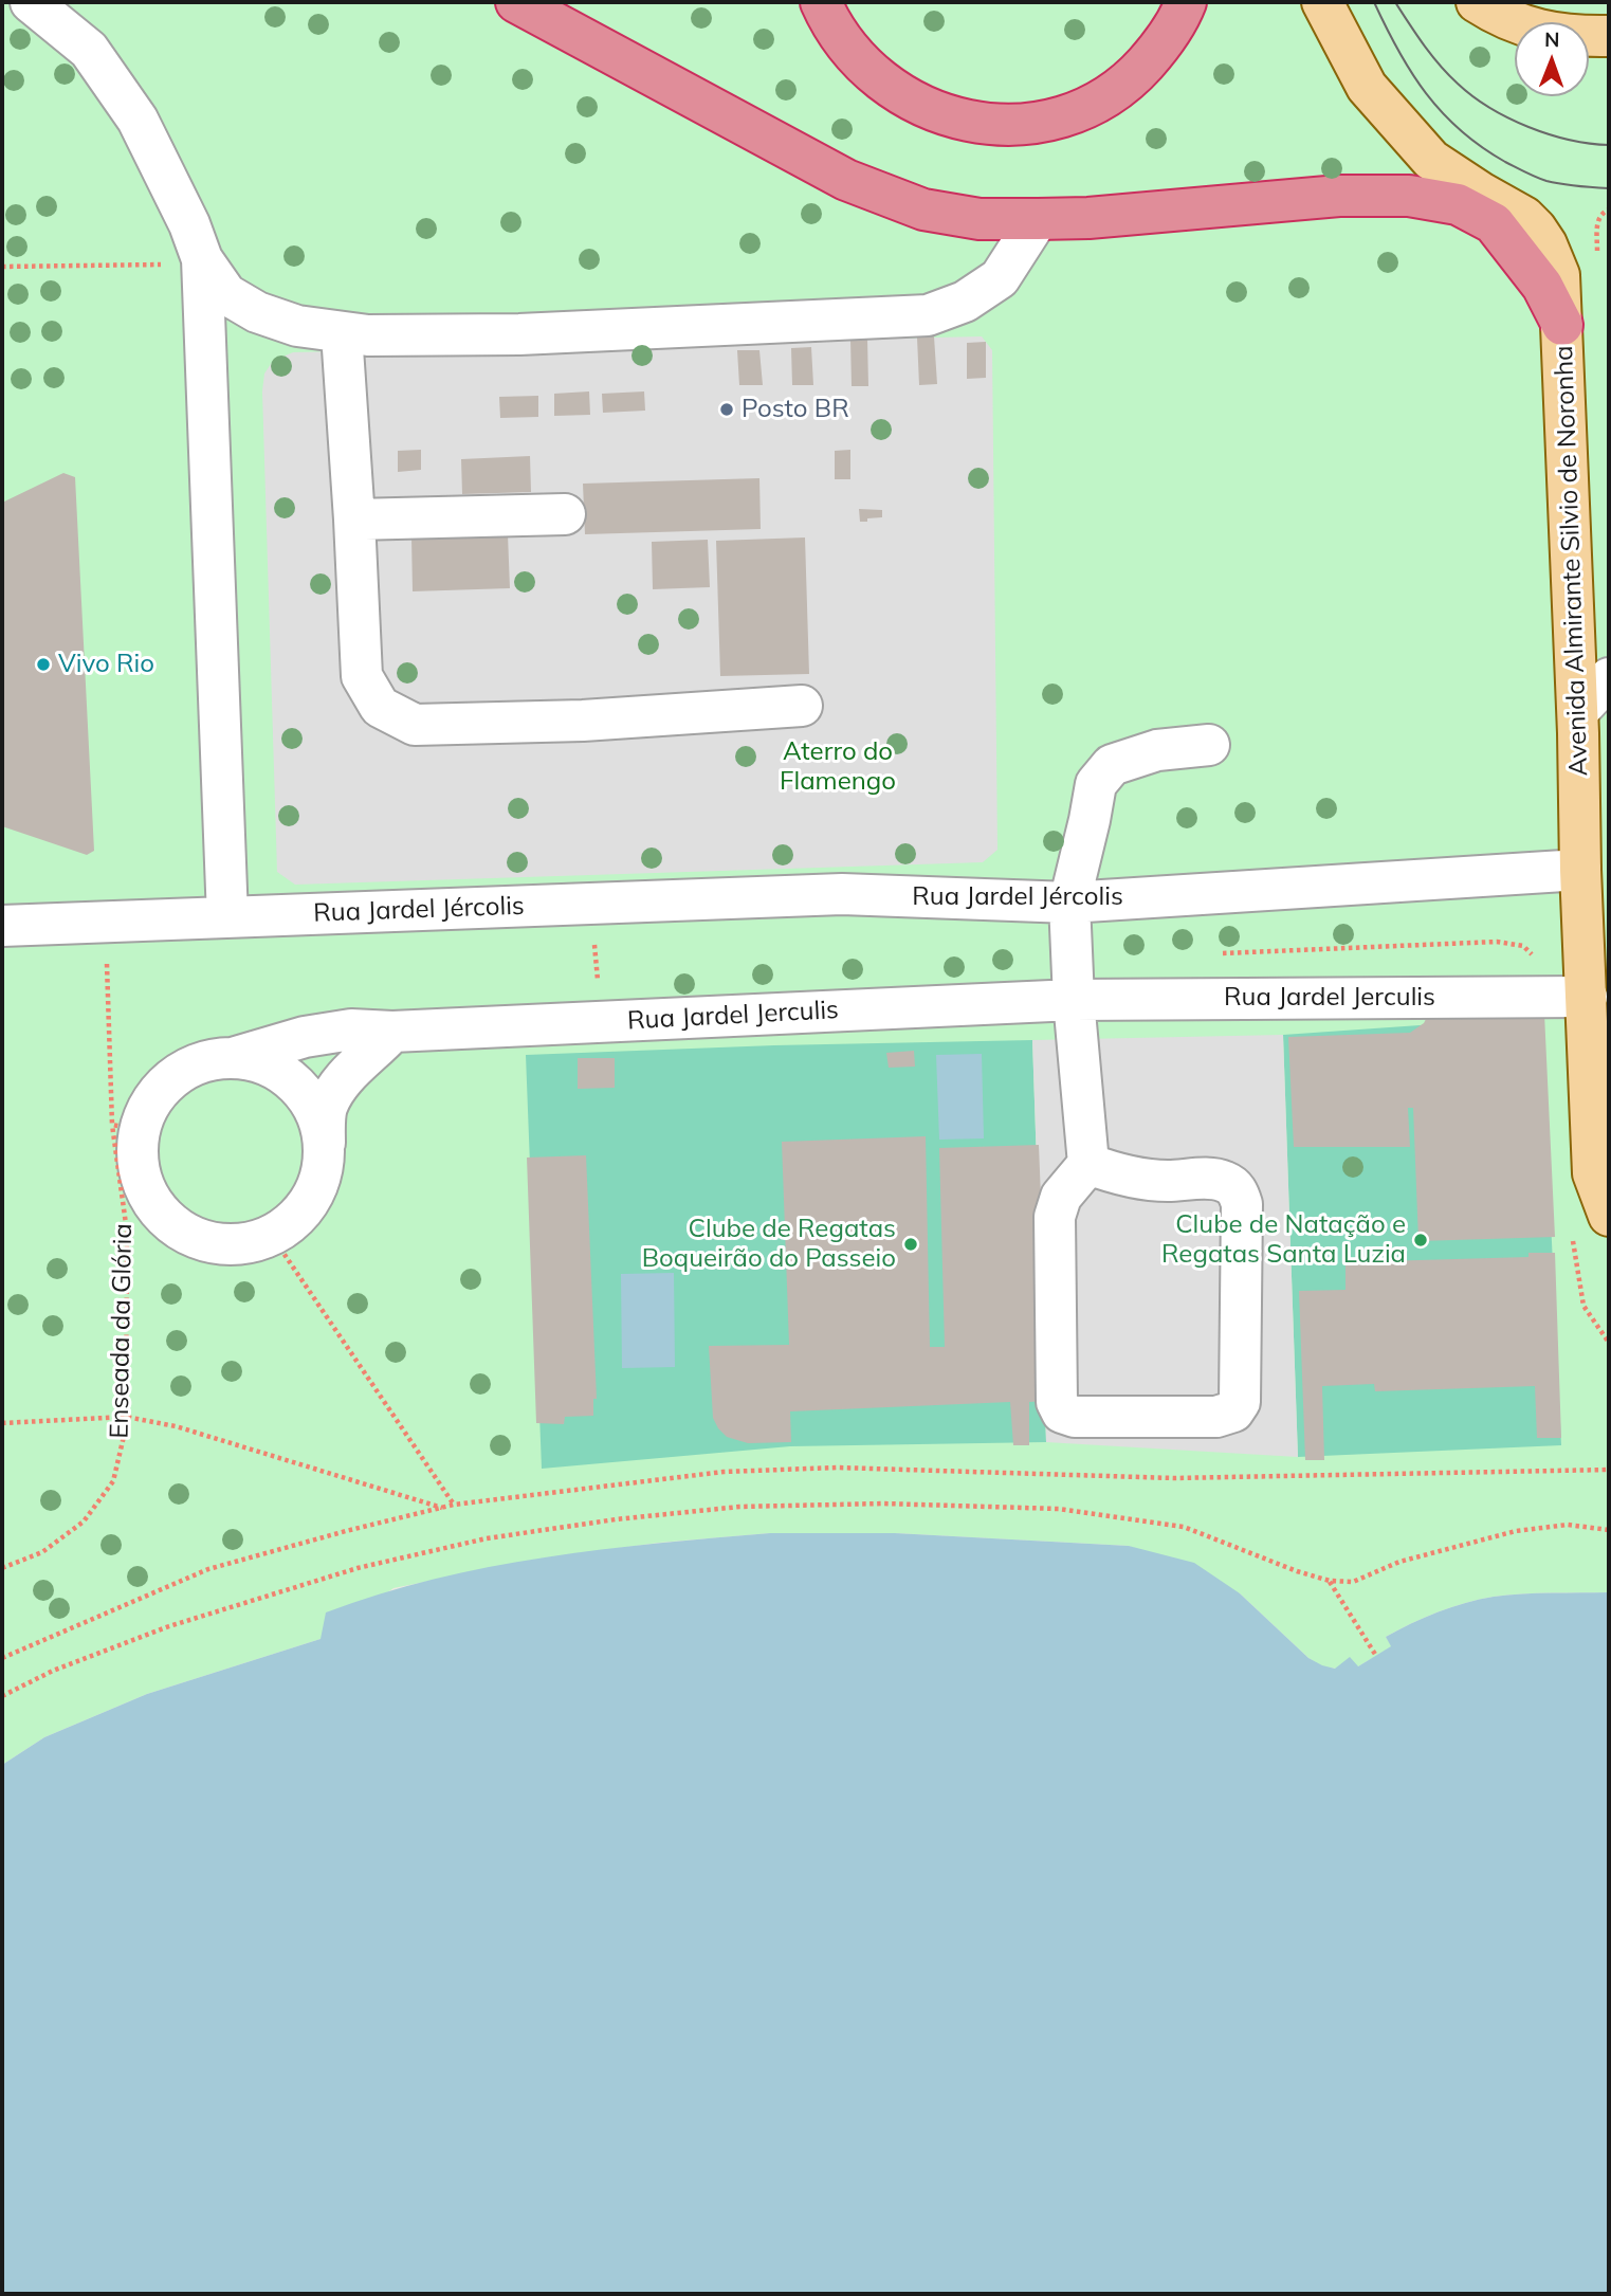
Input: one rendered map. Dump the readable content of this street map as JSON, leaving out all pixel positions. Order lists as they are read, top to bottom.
{
  "streets": {
    "main road": ["Avenida Almirante Silvio de Noronha"],
    "lane": ["Rua Jardel Jércolis", "Rua Jardel Jerculis", "Enseada da Glória"]
  },
  "crossings": [
    ["Avenida Almirante Silvio de Noronha", "Rua Jardel Jércolis"],
    ["Avenida Almirante Silvio de Noronha", "Rua Jardel Jerculis"],
    ["Rua Jardel Jerculis", "Enseada da Glória"]
  ],
  "parks": ["Aterro do Flamengo"],
  "places": [
    "Posto BR",
    "Vivo Rio",
    "Clube de Natação e Regatas Santa Luzia",
    "Clube de Regatas Boqueirão do Passeio"
  ],
  "north": "top"
}
